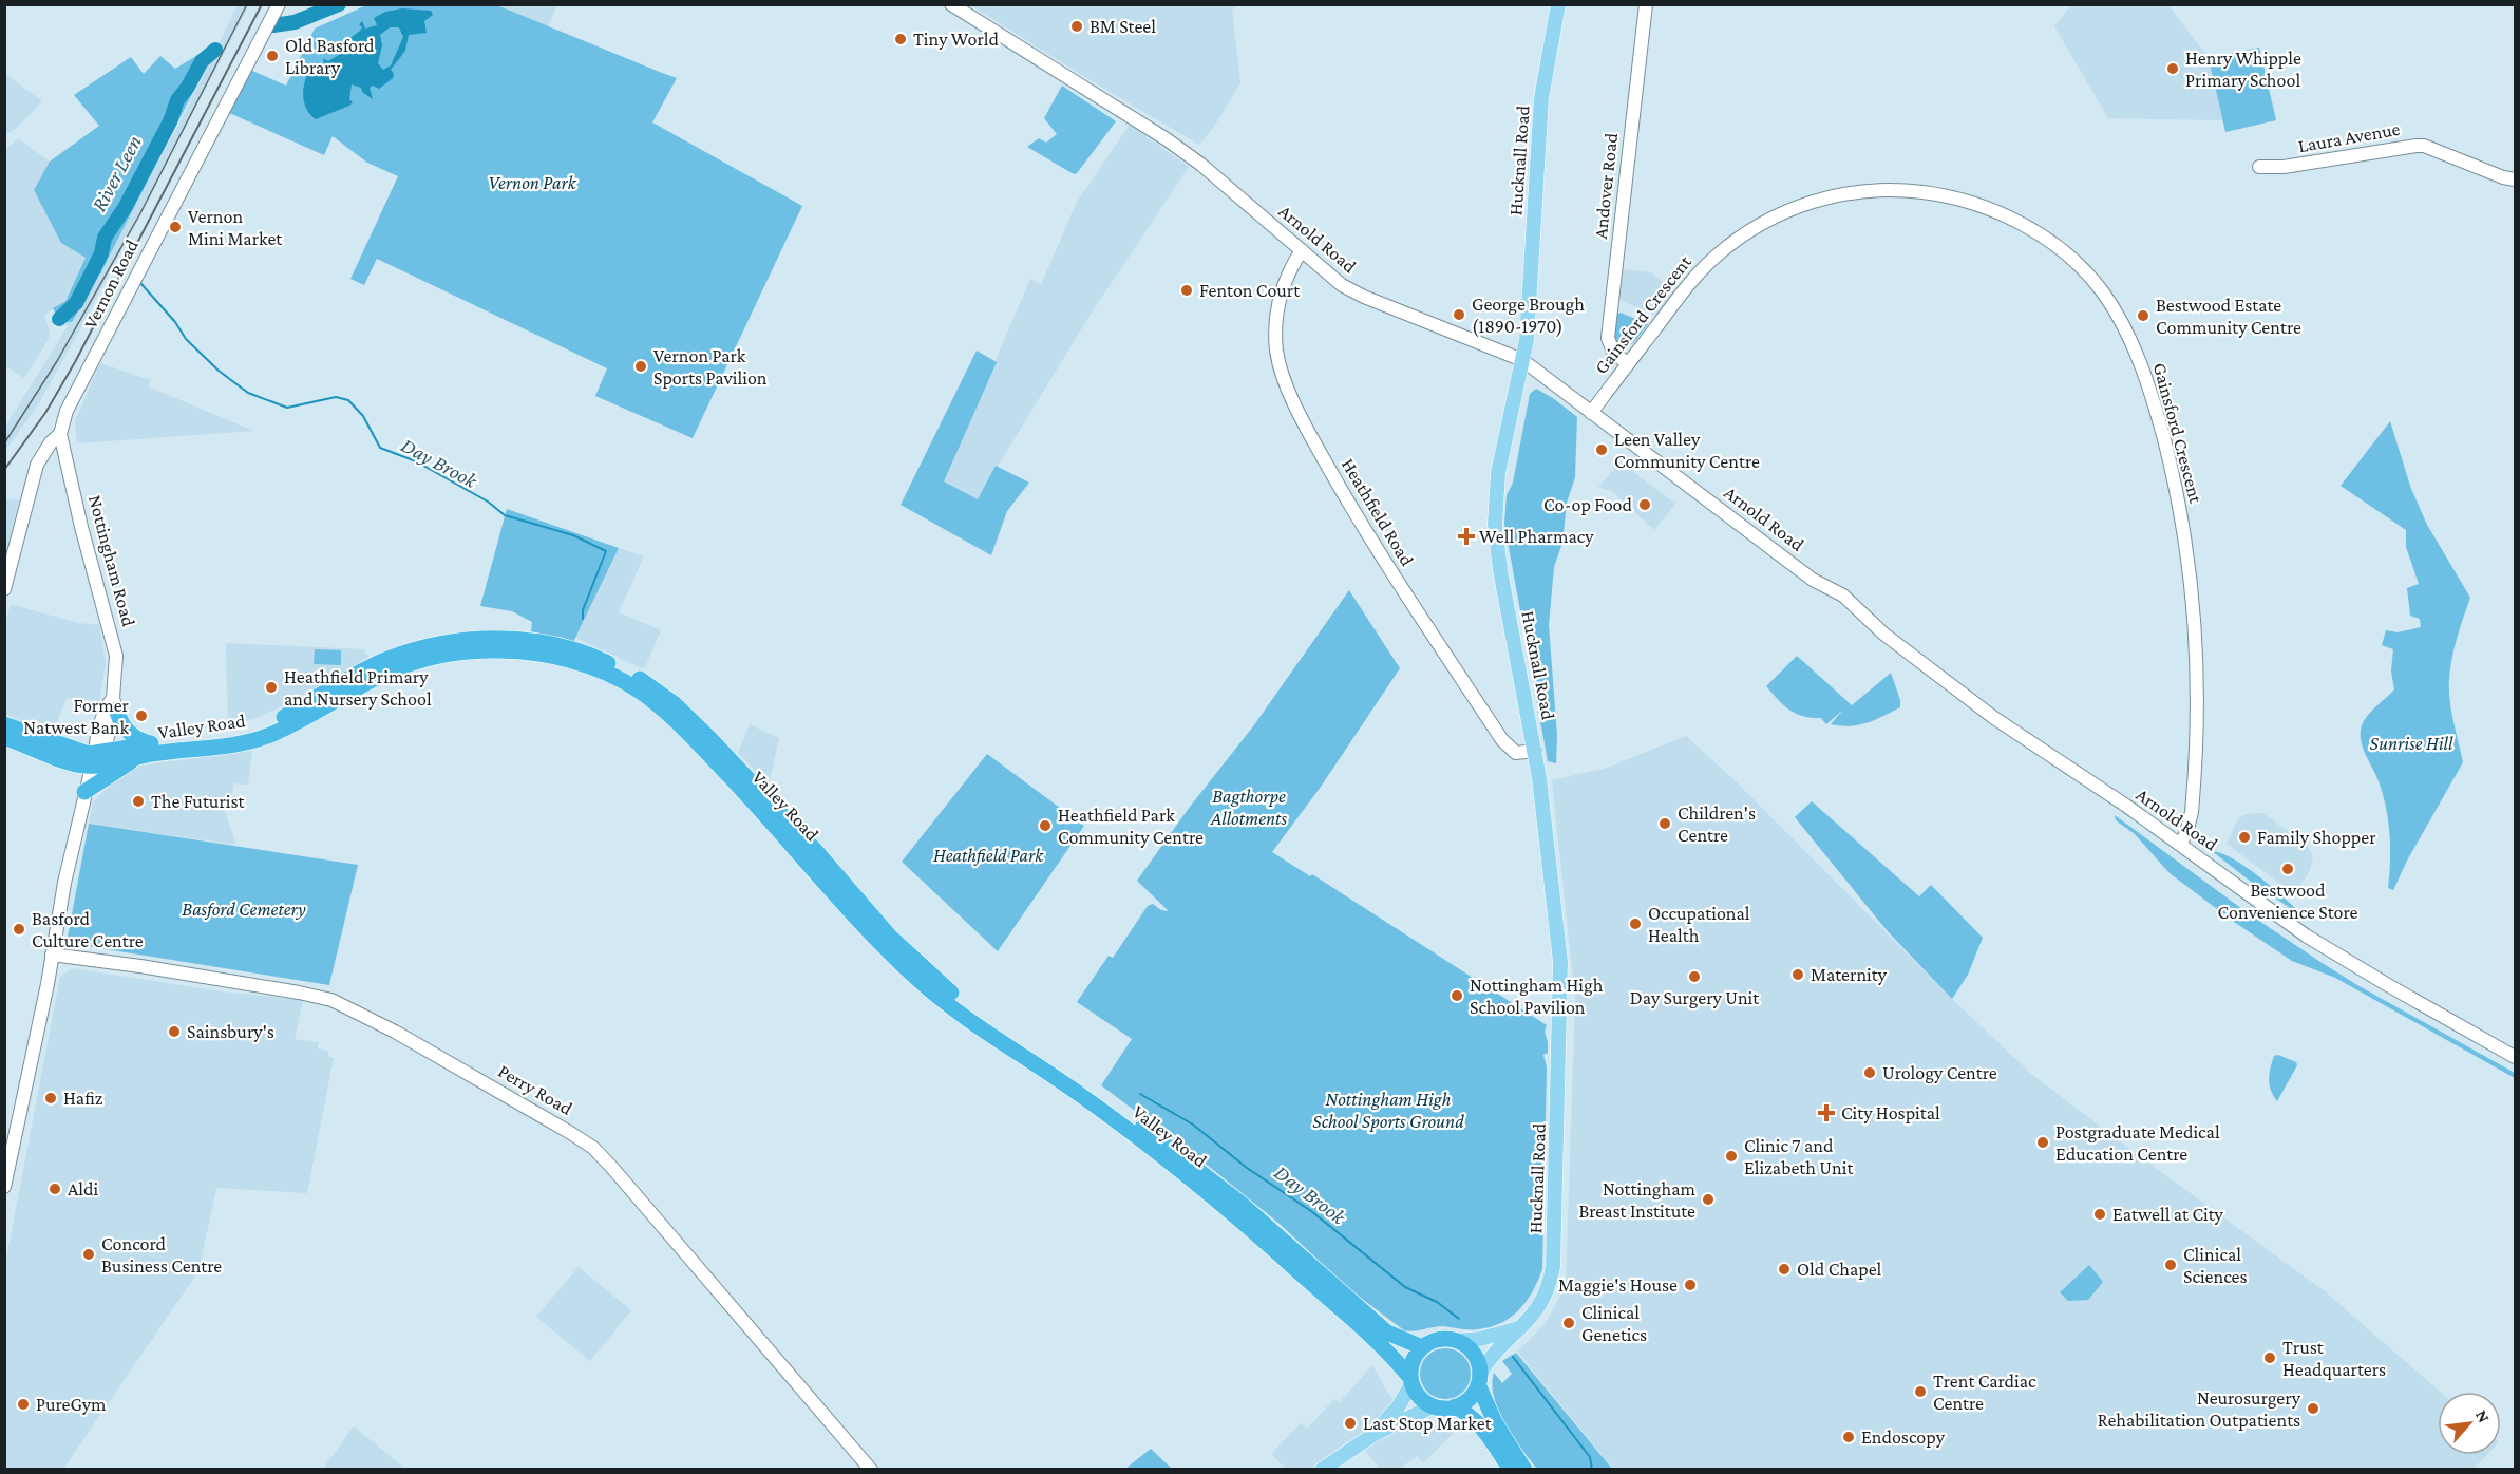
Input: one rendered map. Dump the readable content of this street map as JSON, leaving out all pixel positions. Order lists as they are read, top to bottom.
{
  "streets": {
    "highway": ["Valley Road"],
    "main road": [
      "Laura Avenue",
      "Hucknall Road",
      "Andover Road",
      "Arnold Road",
      "Vernon Road",
      "Gainsford Crescent",
      "Heathfield Road",
      "Nottingham Road",
      "Perry Road"
    ]
  },
  "crossings": [
    ["Hucknall Road", "Arnold Road"],
    ["Hucknall Road", "Heathfield Road"],
    ["Hucknall Road", "Valley Road"],
    ["Andover Road", "Gainsford Crescent"],
    ["Arnold Road", "Gainsford Crescent"],
    ["Arnold Road", "Heathfield Road"],
    ["Vernon Road", "Nottingham Road"],
    ["Nottingham Road", "Valley Road"],
    ["Nottingham Road", "Perry Road"]
  ],
  "water": ["River Leen", "Day Brook"],
  "parks": [
    "Vernon Park",
    "Sunrise Hill",
    "Bagthorpe Allotments",
    "Heathfield Park",
    "Basford Cemetery",
    "Nottingham High School Sports Ground"
  ],
  "places": {
    "other": [
      "BM Steel",
      "Tiny World",
      "Old Basford Library",
      "Henry Whipple Primary School",
      "Vernon Mini Market",
      "Fenton Court",
      "George Brough (1890-1970)",
      "Bestwood Estate Community Centre",
      "Vernon Park Sports Pavilion",
      "Leen Valley Community Centre",
      "Co-op Food",
      "Heathfield Primary and Nursery School",
      "Former Natwest Bank",
      "The Futurist",
      "Children's Centre",
      "Heathfield Park Community Centre",
      "Family Shopper",
      "Bestwood Convenience Store",
      "Occupational Health",
      "Basford Culture Centre",
      "Maternity",
      "Day Surgery Unit",
      "Nottingham High School Pavilion",
      "Sainsbury's",
      "Urology Centre",
      "Hafiz",
      "Postgraduate Medical Education Centre",
      "Clinic 7 and Elizabeth Unit",
      "Aldi",
      "Nottingham Breast Institute",
      "Eatwell at City",
      "Concord Business Centre",
      "Clinical Sciences",
      "Old Chapel",
      "Maggie's House",
      "Clinical Genetics",
      "Trust Headquarters",
      "Trent Cardiac Centre",
      "PureGym",
      "Neurosurgery Rehabilitation Outpatients",
      "Last Stop Market",
      "Endoscopy"
    ],
    "health": ["Well Pharmacy", "City Hospital"]
  },
  "north": "top right"
}
